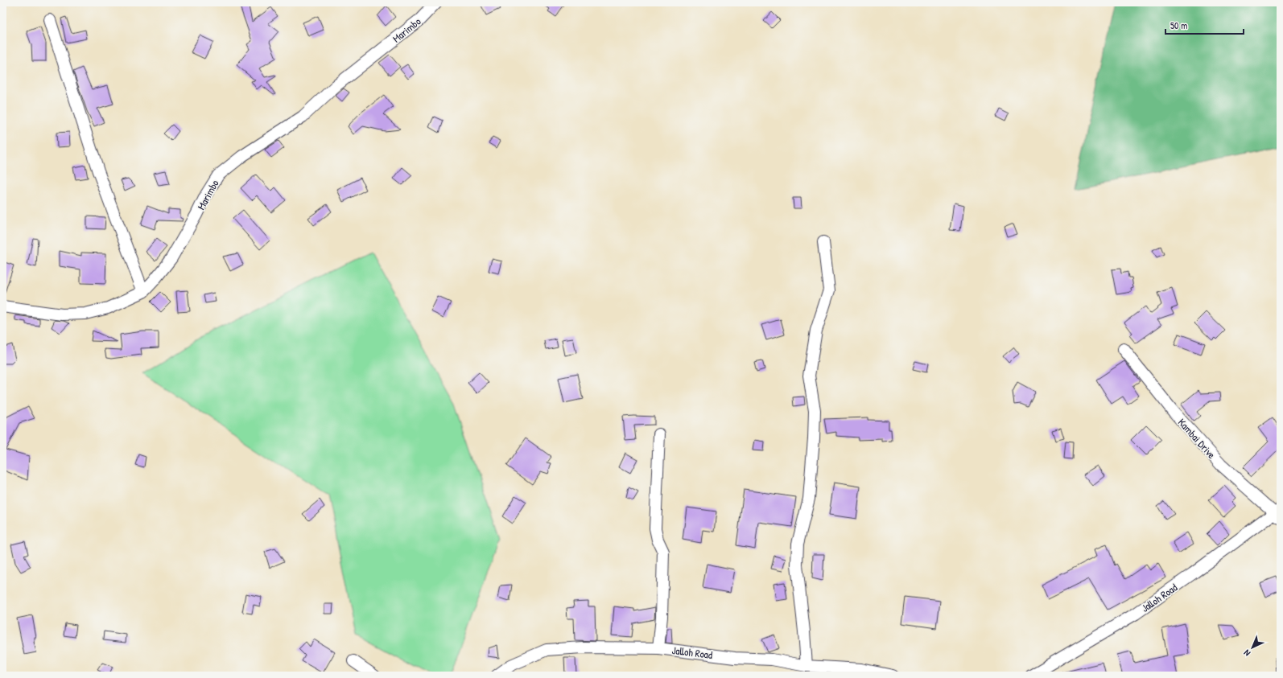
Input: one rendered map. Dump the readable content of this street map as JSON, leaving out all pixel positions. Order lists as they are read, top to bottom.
{
  "streets": {
    "street": ["Marimbo", "Kambai Drive", "Jalloh Road"]
  },
  "crossings": [
    ["Kambai Drive", "Jalloh Road"]
  ],
  "scale_bar": "50 m",
  "north": "bottom left"
}
